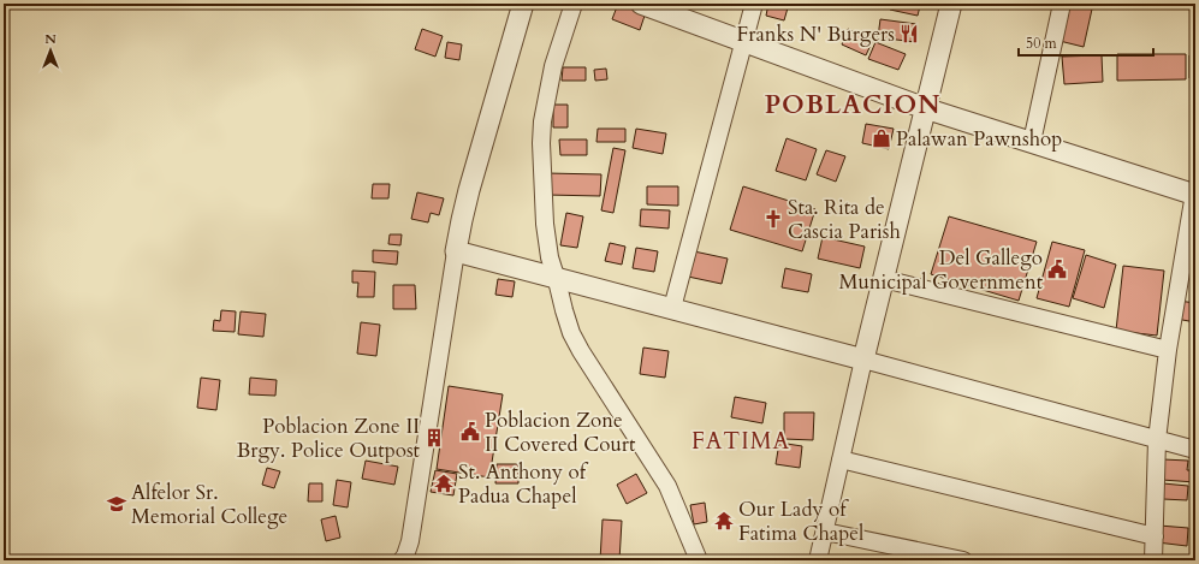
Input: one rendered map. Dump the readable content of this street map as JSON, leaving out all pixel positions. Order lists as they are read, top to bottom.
{
  "districts": ["POBLACION", "FATIMA"],
  "places": {
    "restaurant": ["Franks N' Burgers"],
    "shop": ["Palawan Pawnshop"],
    "church": ["Sta. Rita de Cascia Parish"],
    "public building": ["Del Gallego Municipal Government", "Poblacion Zone II Covered Court"],
    "building": ["Poblacion Zone II Brgy. Police Outpost"],
    "temple": ["St. Anthony of Padua Chapel", "Our Lady of Fatima Chapel"],
    "school or university": ["Alfelor Sr. Memorial College"]
  },
  "scale_bar": "50 m",
  "north": "top"
}
